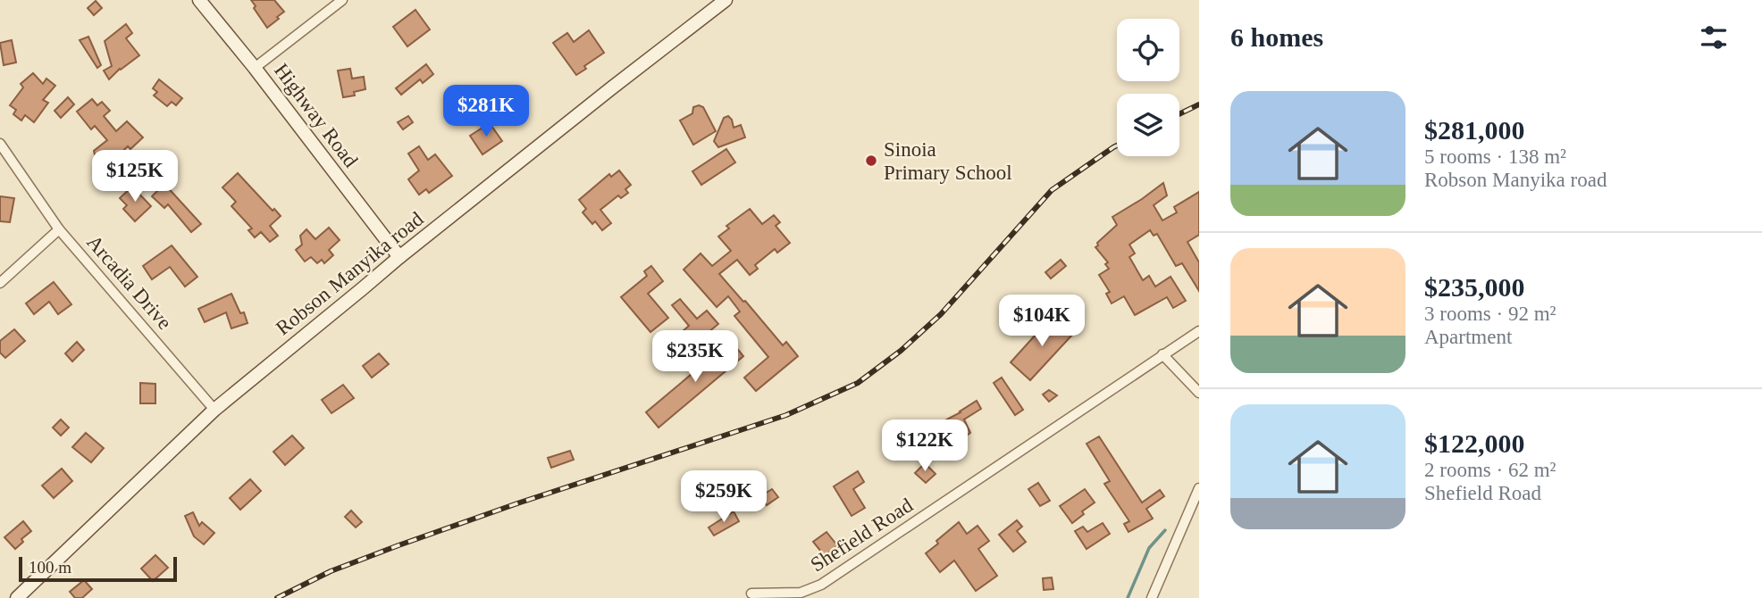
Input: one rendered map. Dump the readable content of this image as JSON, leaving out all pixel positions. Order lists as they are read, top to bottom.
{
  "streets": {
    "street": [
      "Highway Road",
      "Robson Manyika road",
      "Arcadia Drive",
      "Shefield Road"
    ]
  },
  "crossings": [
    ["Highway Road", "Robson Manyika road"],
    ["Robson Manyika road", "Arcadia Drive"]
  ],
  "places": ["Sinoia Primary School"],
  "scale_bar": "100 m",
  "page": {
    "heading": "6 homes",
    "list": [
      {
        "name": "$281,000",
        "note": "5 rooms · 138 m² · Robson Manyika road"
      },
      {
        "name": "$235,000",
        "note": "3 rooms · 92 m² · Apartment"
      },
      {
        "name": "$122,000",
        "note": "2 rooms · 62 m² · Shefield Road"
      }
    ],
    "price": [
      "$281K",
      "$125K",
      "$104K",
      "$235K",
      "$122K",
      "$259K"
    ],
    "scale": "100 m"
  }
}
